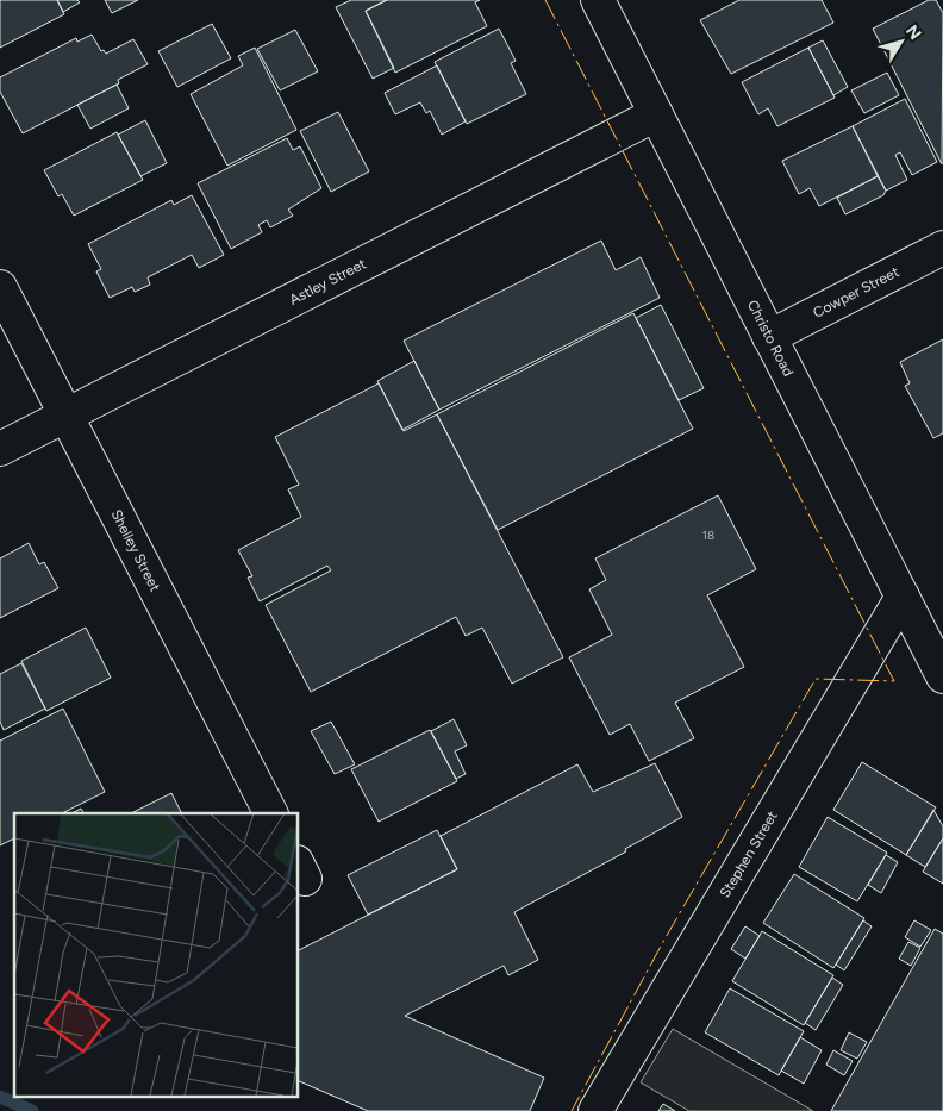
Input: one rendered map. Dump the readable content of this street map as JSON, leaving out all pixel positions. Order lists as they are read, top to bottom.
{
  "streets": {
    "street": [
      "Astley Street",
      "Cowper Street",
      "Christo Road",
      "Shelley Street",
      "Stephen Street"
    ]
  },
  "crossings": [
    ["Astley Street", "Christo Road"],
    ["Astley Street", "Shelley Street"],
    ["Cowper Street", "Christo Road"],
    ["Christo Road", "Stephen Street"]
  ],
  "house_numbers": ["18"],
  "north": "top right"
}
